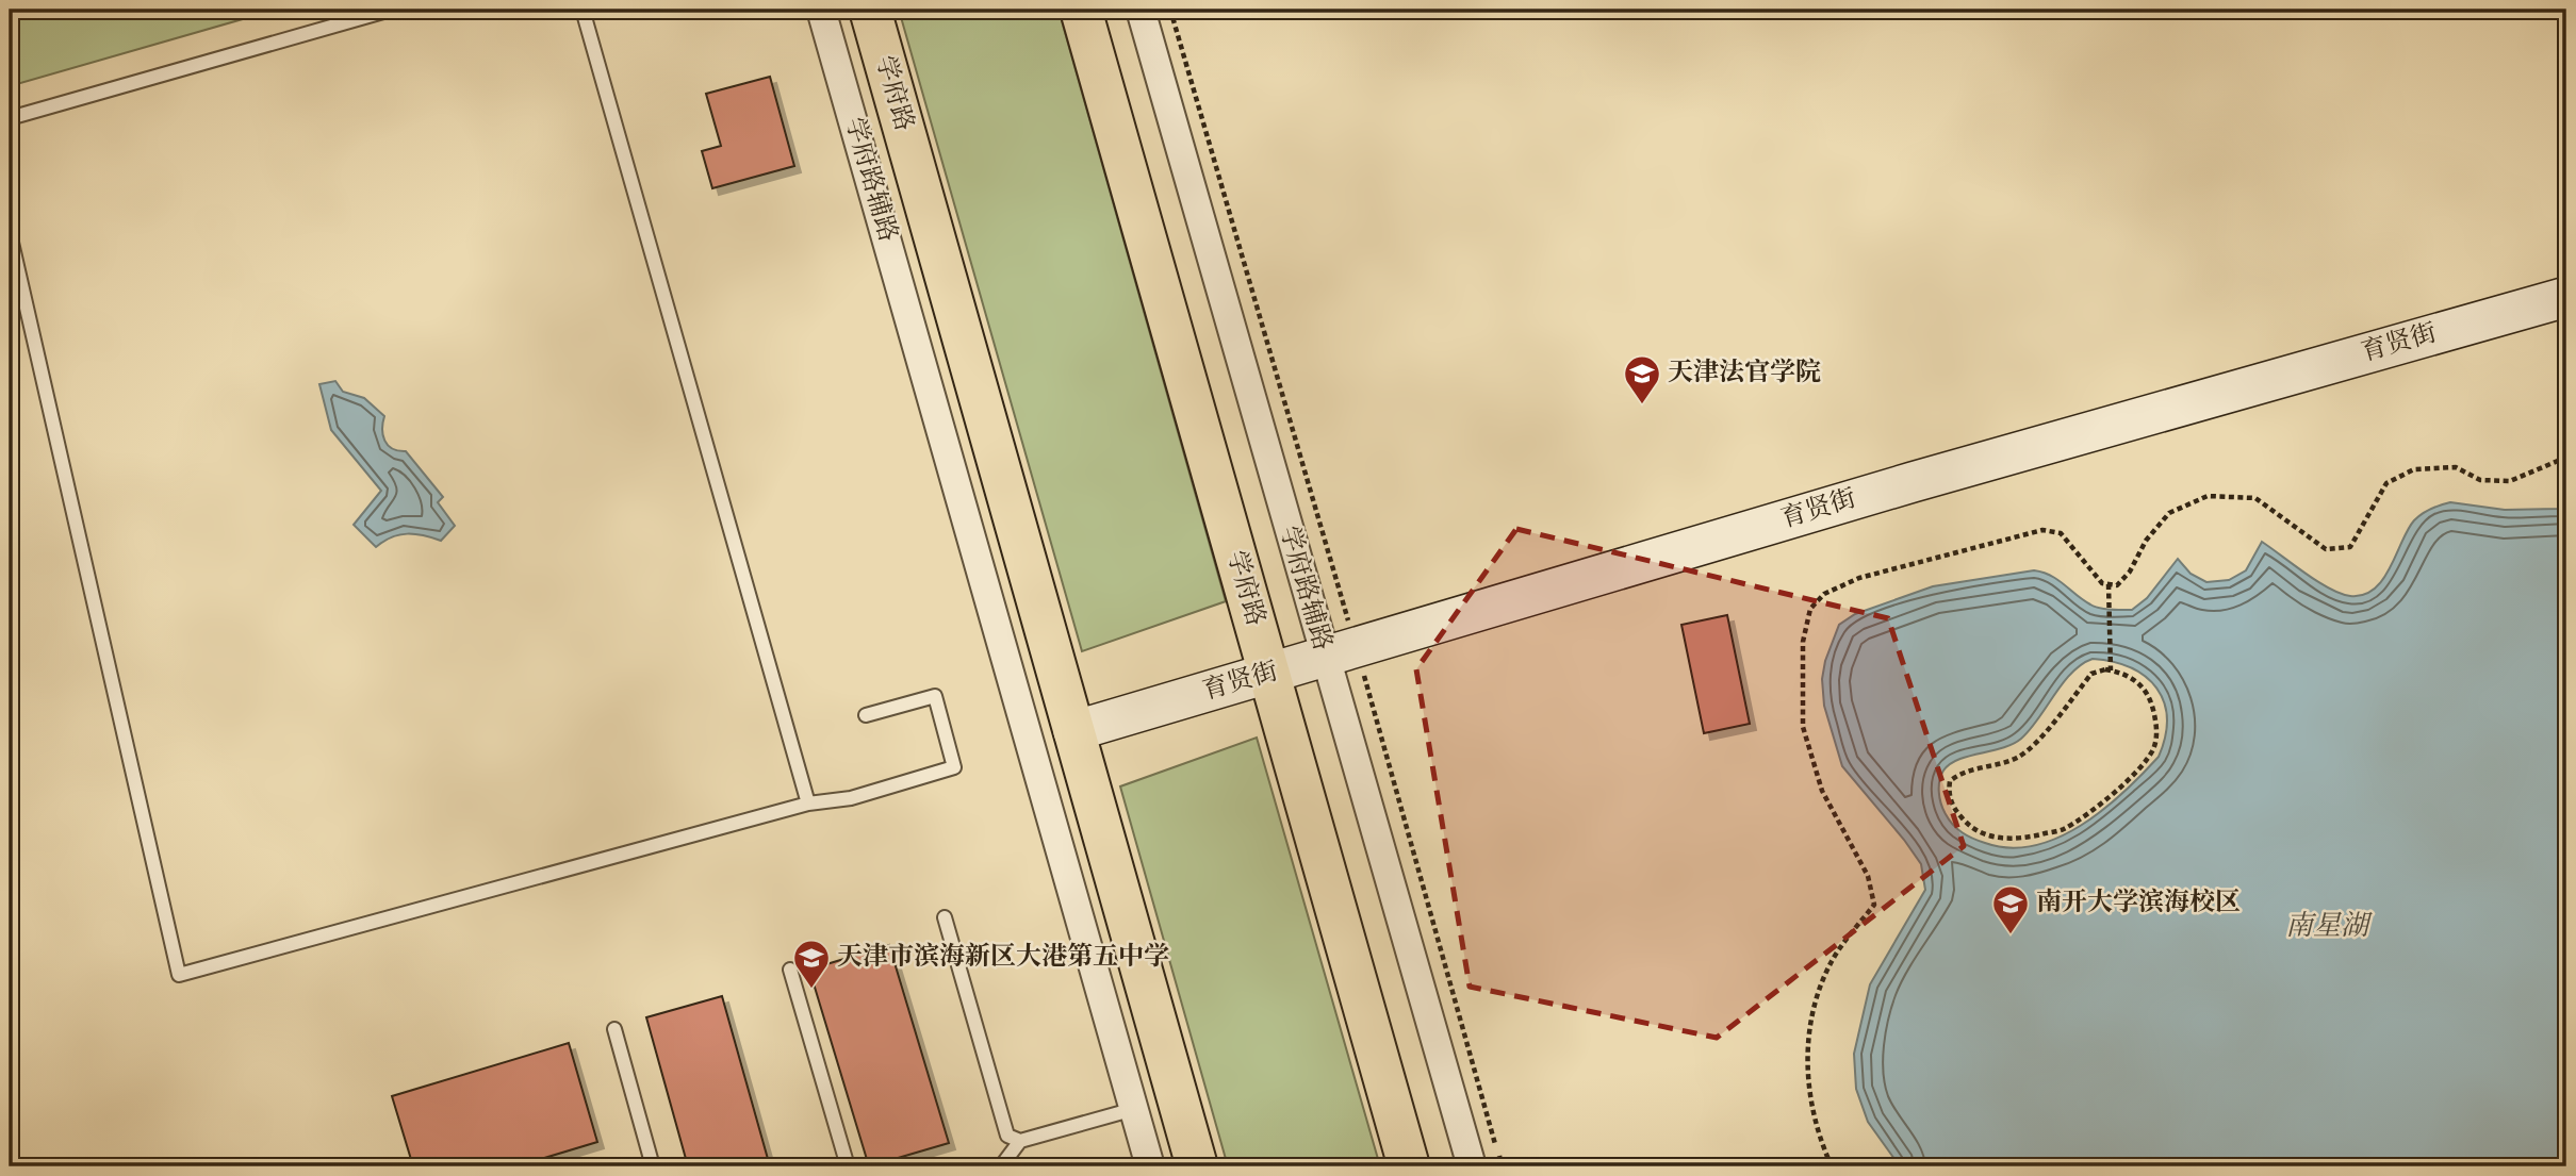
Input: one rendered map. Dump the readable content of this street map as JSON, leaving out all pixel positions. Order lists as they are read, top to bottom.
{
  "streets": {
    "highway": ["学府路"],
    "street": ["学府路辅路", "育贤街"]
  },
  "crossings": [
    ["学府路", "育贤街"],
    ["学府路辅路", "育贤街"]
  ],
  "water": ["南星湖"],
  "places": {
    "school or university": ["天津法官学院", "南开大学滨海校区", "天津市滨海新区大港第五中学"]
  }
}
